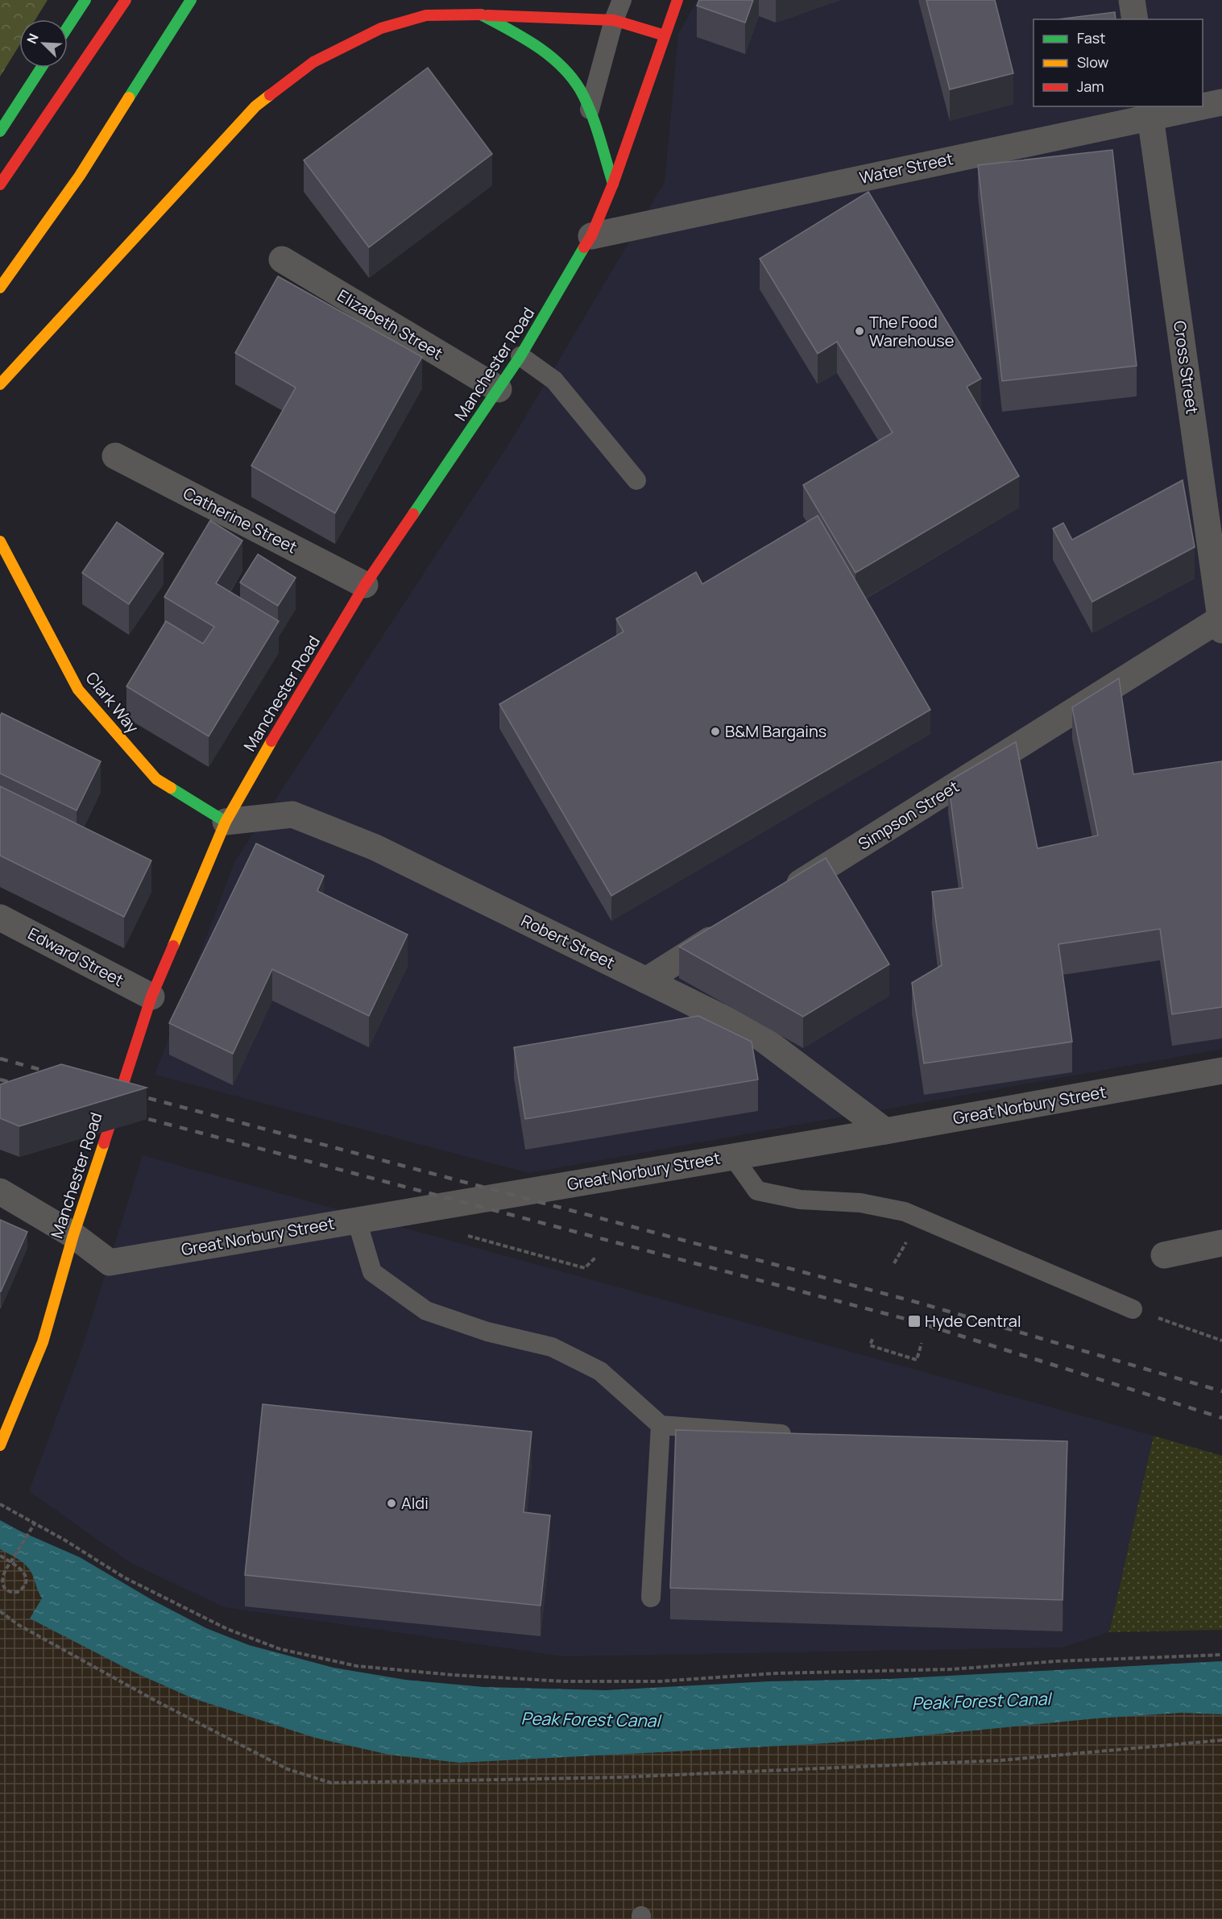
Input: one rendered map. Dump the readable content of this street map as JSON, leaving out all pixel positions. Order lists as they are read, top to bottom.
{
  "streets": {
    "main road": ["Manchester Road", "Clark Way"],
    "street": [
      "Water Street",
      "Elizabeth Street",
      "Cross Street",
      "Catherine Street",
      "Simpson Street",
      "Robert Street",
      "Edward Street",
      "Great Norbury Street"
    ]
  },
  "crossings": [
    ["Water Street", "Manchester Road"],
    ["Water Street", "Cross Street"],
    ["Elizabeth Street", "Manchester Road"],
    ["Manchester Road", "Catherine Street"],
    ["Manchester Road", "Clark Way"],
    ["Manchester Road", "Robert Street"],
    ["Manchester Road", "Edward Street"],
    ["Manchester Road", "Great Norbury Street"],
    ["Cross Street", "Simpson Street"],
    ["Clark Way", "Robert Street"],
    ["Robert Street", "Great Norbury Street"]
  ],
  "water": ["Peak Forest Canal"],
  "places": {
    "other": ["The Food Warehouse", "B&M Bargains", "Aldi"],
    "transit": ["Hyde Central"]
  },
  "legend": ["Fast", "Slow", "Jam"],
  "north": "top left"
}
